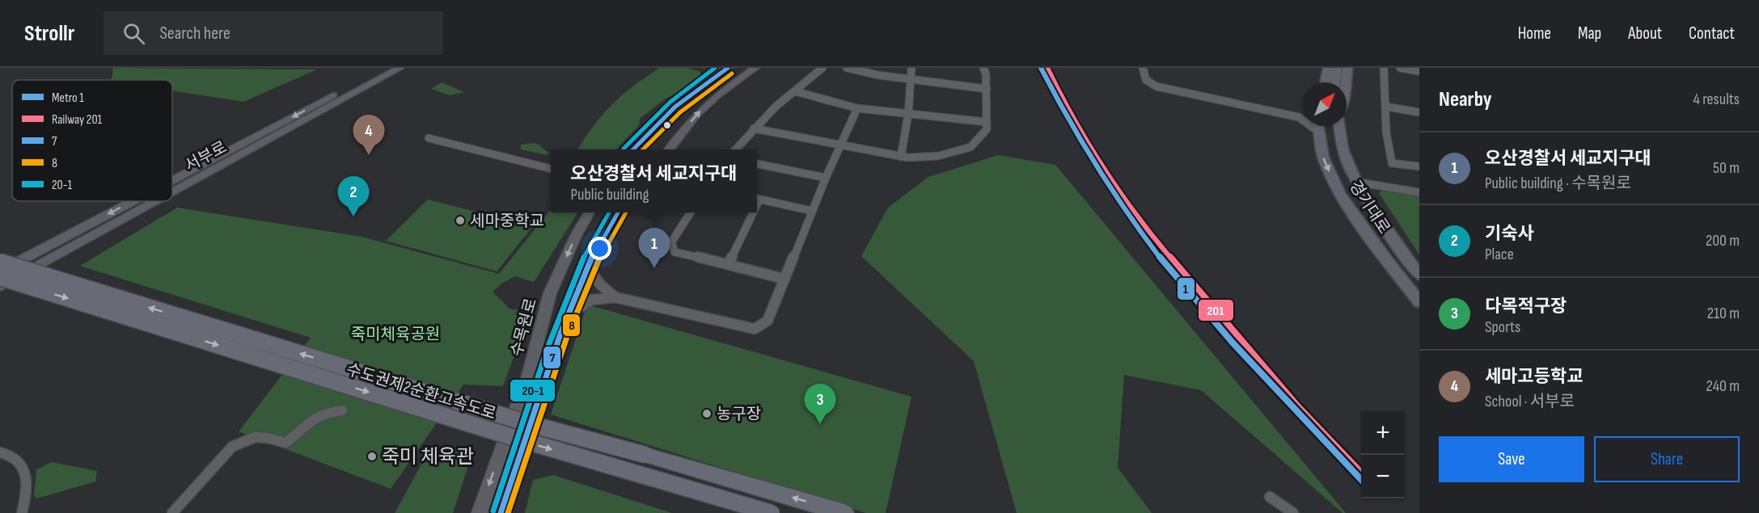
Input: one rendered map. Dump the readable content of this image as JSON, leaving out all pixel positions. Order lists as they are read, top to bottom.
{
  "streets": {
    "highway": ["수도권제2순환고속도로"],
    "main road": ["서부로", "경기대로", "수목원로"]
  },
  "parks": ["죽미체육공원"],
  "places": ["세마중학교", "농구장", "죽미 체육관"],
  "lines": [
    "metro line 1",
    "rail line 201",
    "transit line 7",
    "transit line 20-1",
    "transit line 8"
  ],
  "legend": [
    "Metro 1",
    "Railway 201",
    "7",
    "8",
    "20-1"
  ],
  "north": "top right",
  "page": {
    "header": "Strollr",
    "search": "Search here",
    "nav": [
      "Home",
      "Map",
      "About",
      "Contact"
    ],
    "heading": ["Nearby", "4 results"],
    "pins": [
      "4",
      "2",
      "1",
      "3"
    ],
    "list": [
      {
        "mark": "1",
        "name": "오산경찰서 세교지구대",
        "note": "Public building · 수목원로",
        "value": "50 m"
      },
      {
        "mark": "2",
        "name": "기숙사",
        "note": "Place",
        "value": "200 m"
      },
      {
        "mark": "3",
        "name": "다목적구장",
        "note": "Sports",
        "value": "210 m"
      },
      {
        "mark": "4",
        "name": "세마고등학교",
        "note": "School · 서부로",
        "value": "240 m"
      }
    ],
    "popup": ["오산경찰서 세교지구대", "Public building"],
    "map_buttons": ["+", "−"],
    "buttons": ["Save", "Share"]
  }
}
